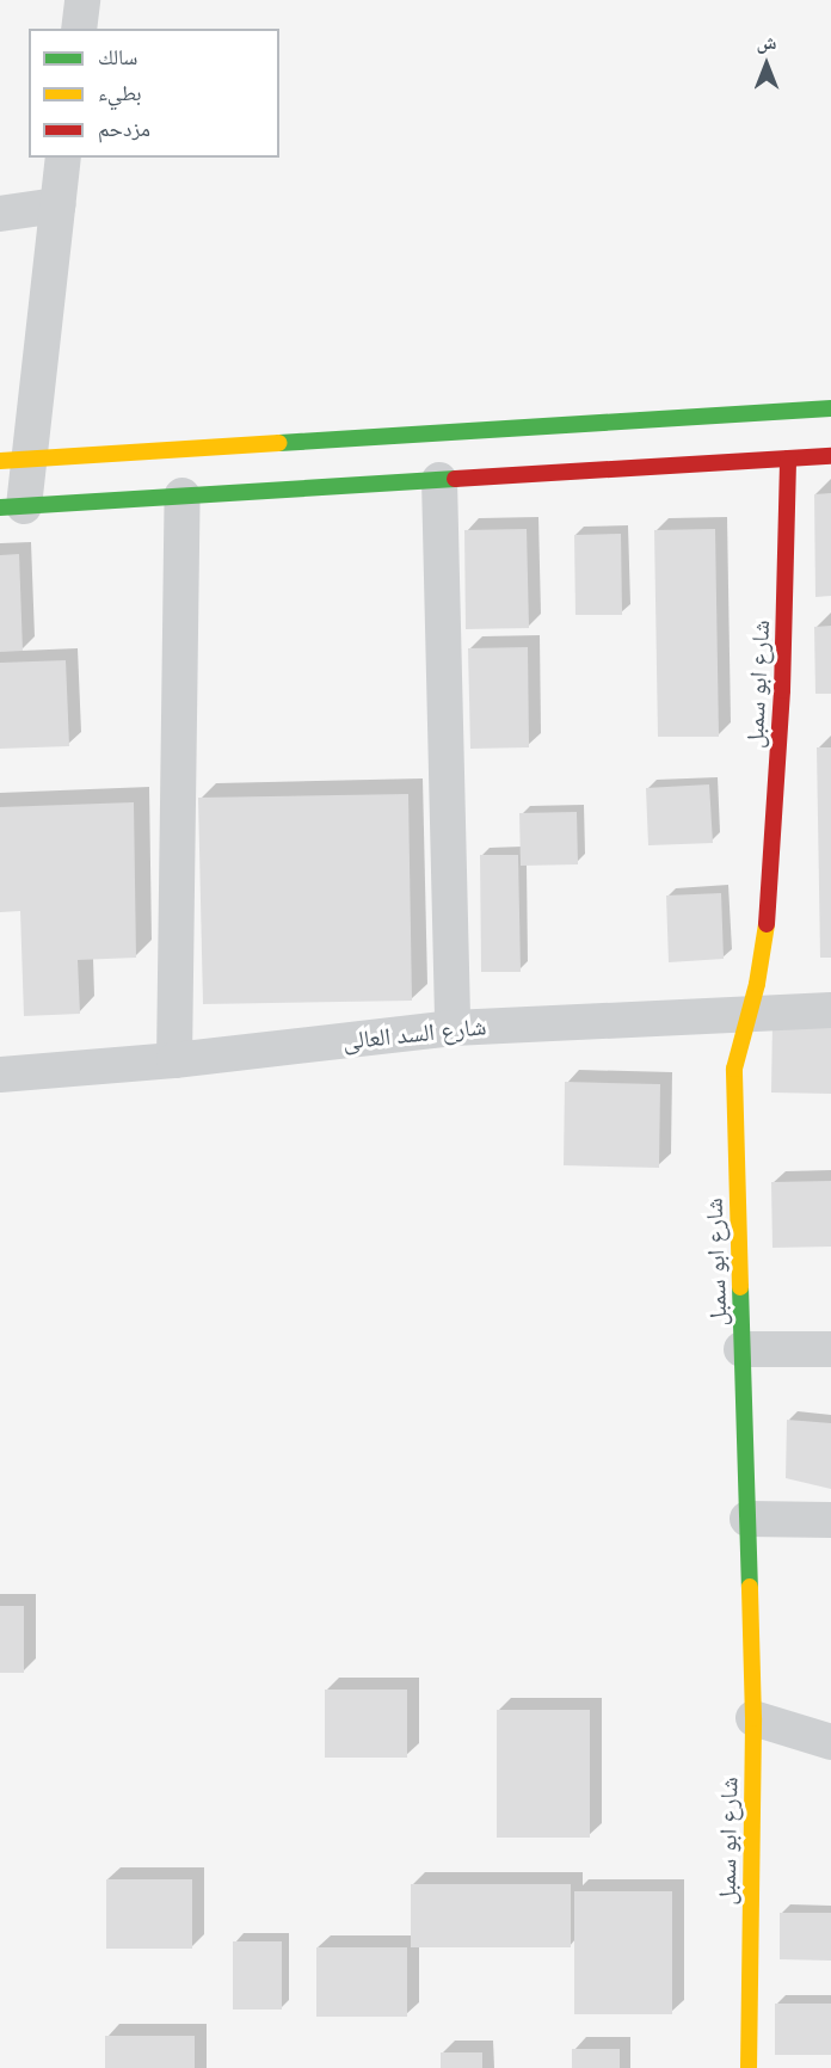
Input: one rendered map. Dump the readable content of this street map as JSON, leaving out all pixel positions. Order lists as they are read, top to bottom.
{
  "streets": {
    "main road": ["شارع ابو سمبل"],
    "street": ["شارع السد العالى"]
  },
  "crossings": [
    ["شارع ابو سمبل", "شارع السد العالى"]
  ],
  "legend": ["سالك", "بطيء", "مزدحم"],
  "north": "top"
}
